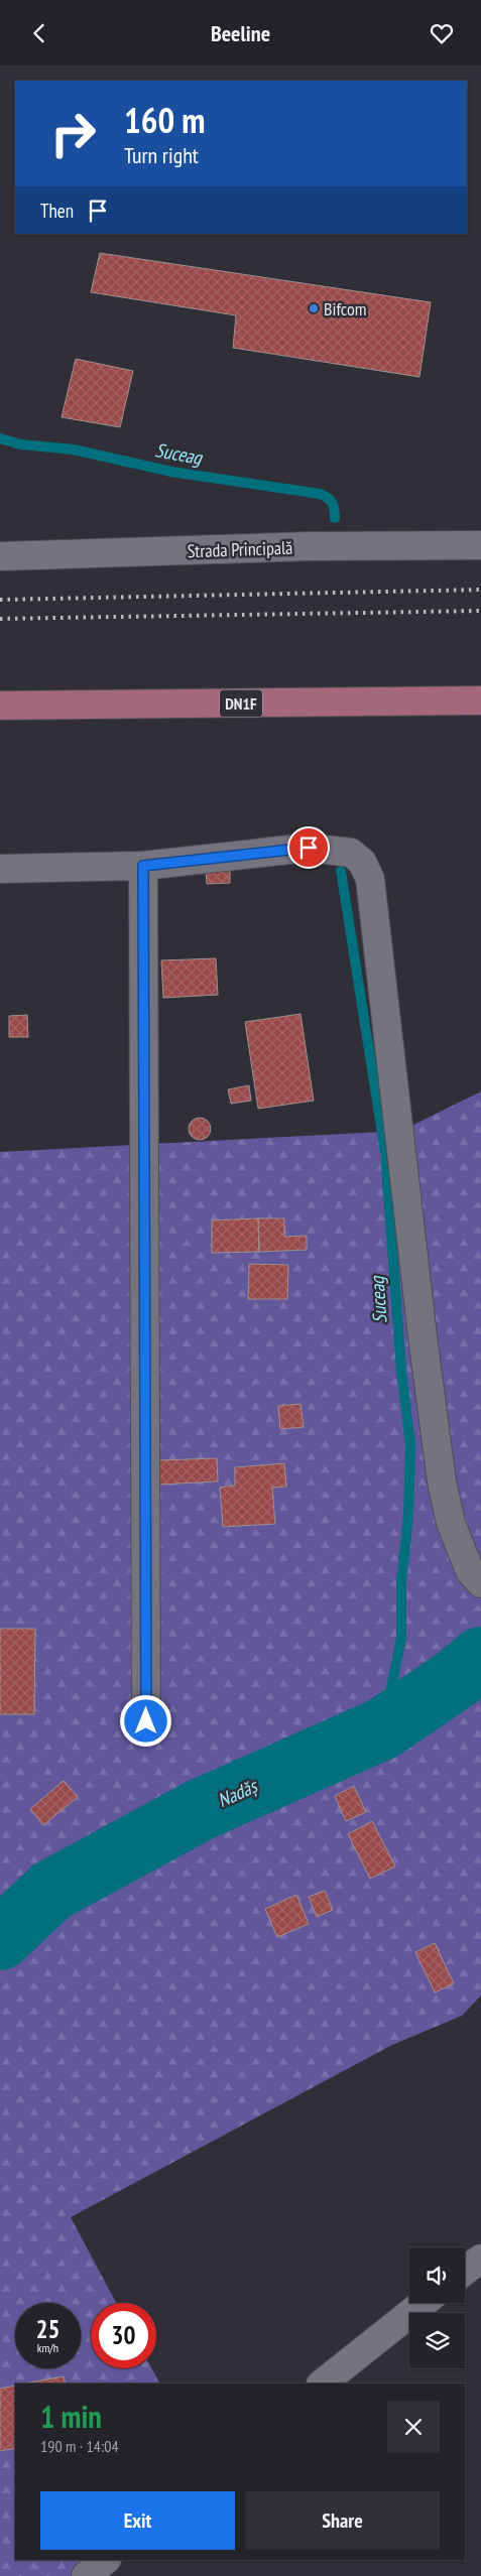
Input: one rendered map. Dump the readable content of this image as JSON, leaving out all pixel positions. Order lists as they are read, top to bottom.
{
  "streets": {
    "main road": ["DN1F"],
    "street": ["Strada Principală"]
  },
  "water": ["Suceag", "Nadăș"],
  "places": ["Bifcom"],
  "page": {
    "header": "Beeline",
    "turn": ["160 m", "Turn right"],
    "then": "Then",
    "speed": "25 km/h",
    "limit": "30",
    "heading": ["1 min", "190 m · 14:04"],
    "buttons": ["Exit", "Share"]
  }
}
